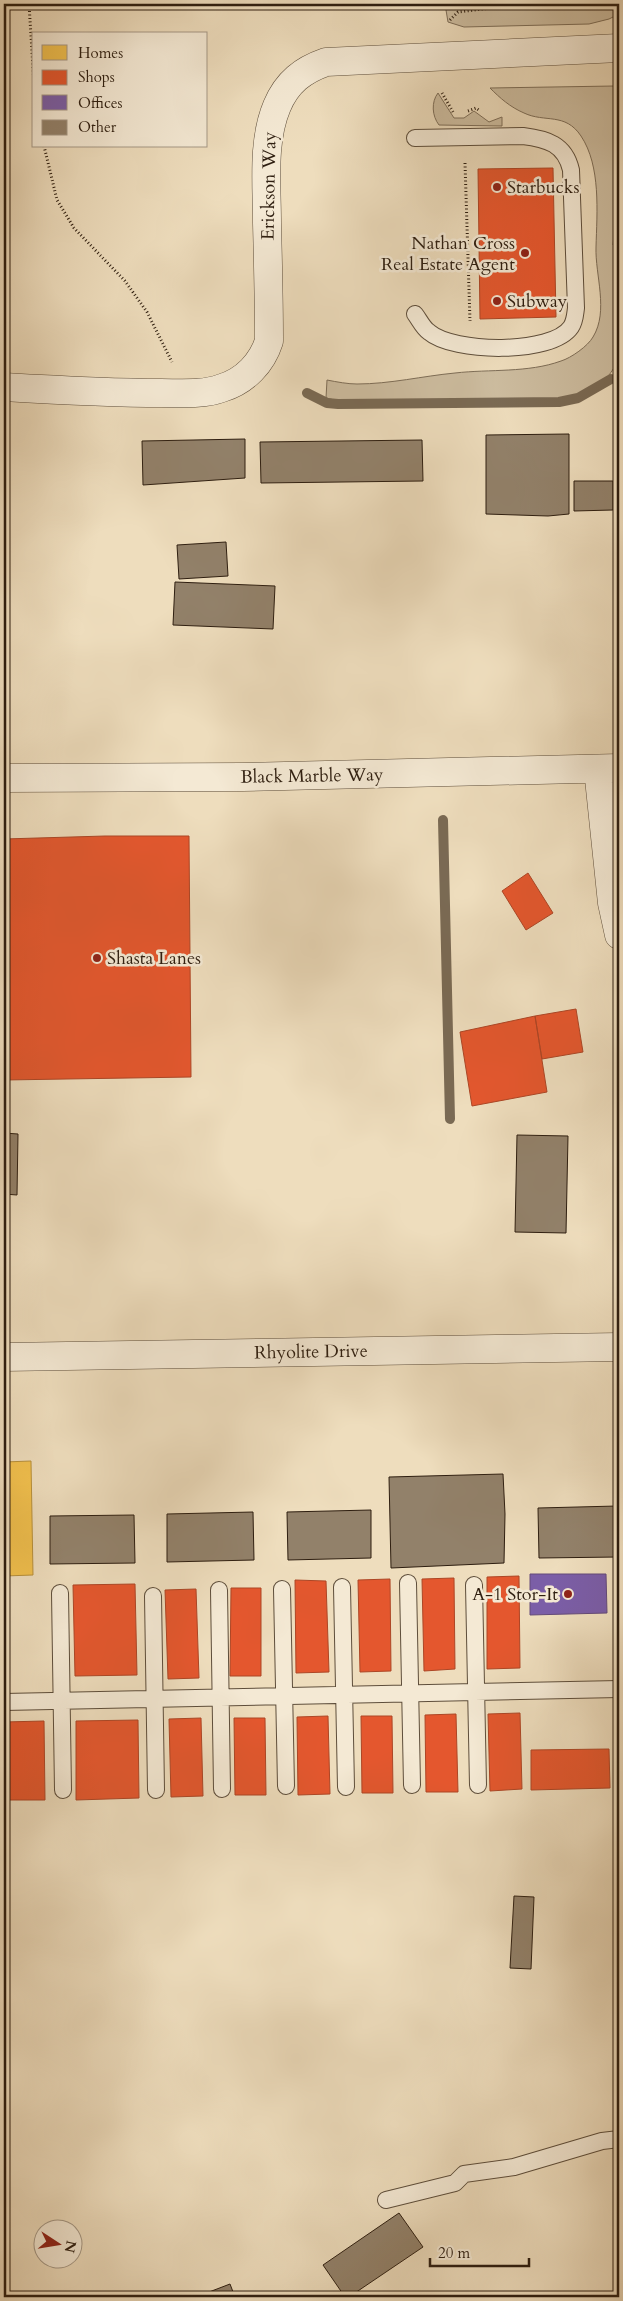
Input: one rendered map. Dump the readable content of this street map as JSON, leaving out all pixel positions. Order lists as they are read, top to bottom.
{
  "streets": {
    "street": ["Erickson Way", "Black Marble Way", "Rhyolite Drive"]
  },
  "places": [
    "Starbucks",
    "Nathan Cross Real Estate Agent",
    "Subway",
    "Shasta Lanes",
    "A-1 Stor-It"
  ],
  "legend": [
    "Homes",
    "Shops",
    "Offices",
    "Other"
  ],
  "scale_bar": "20 m",
  "north": "right"
}
